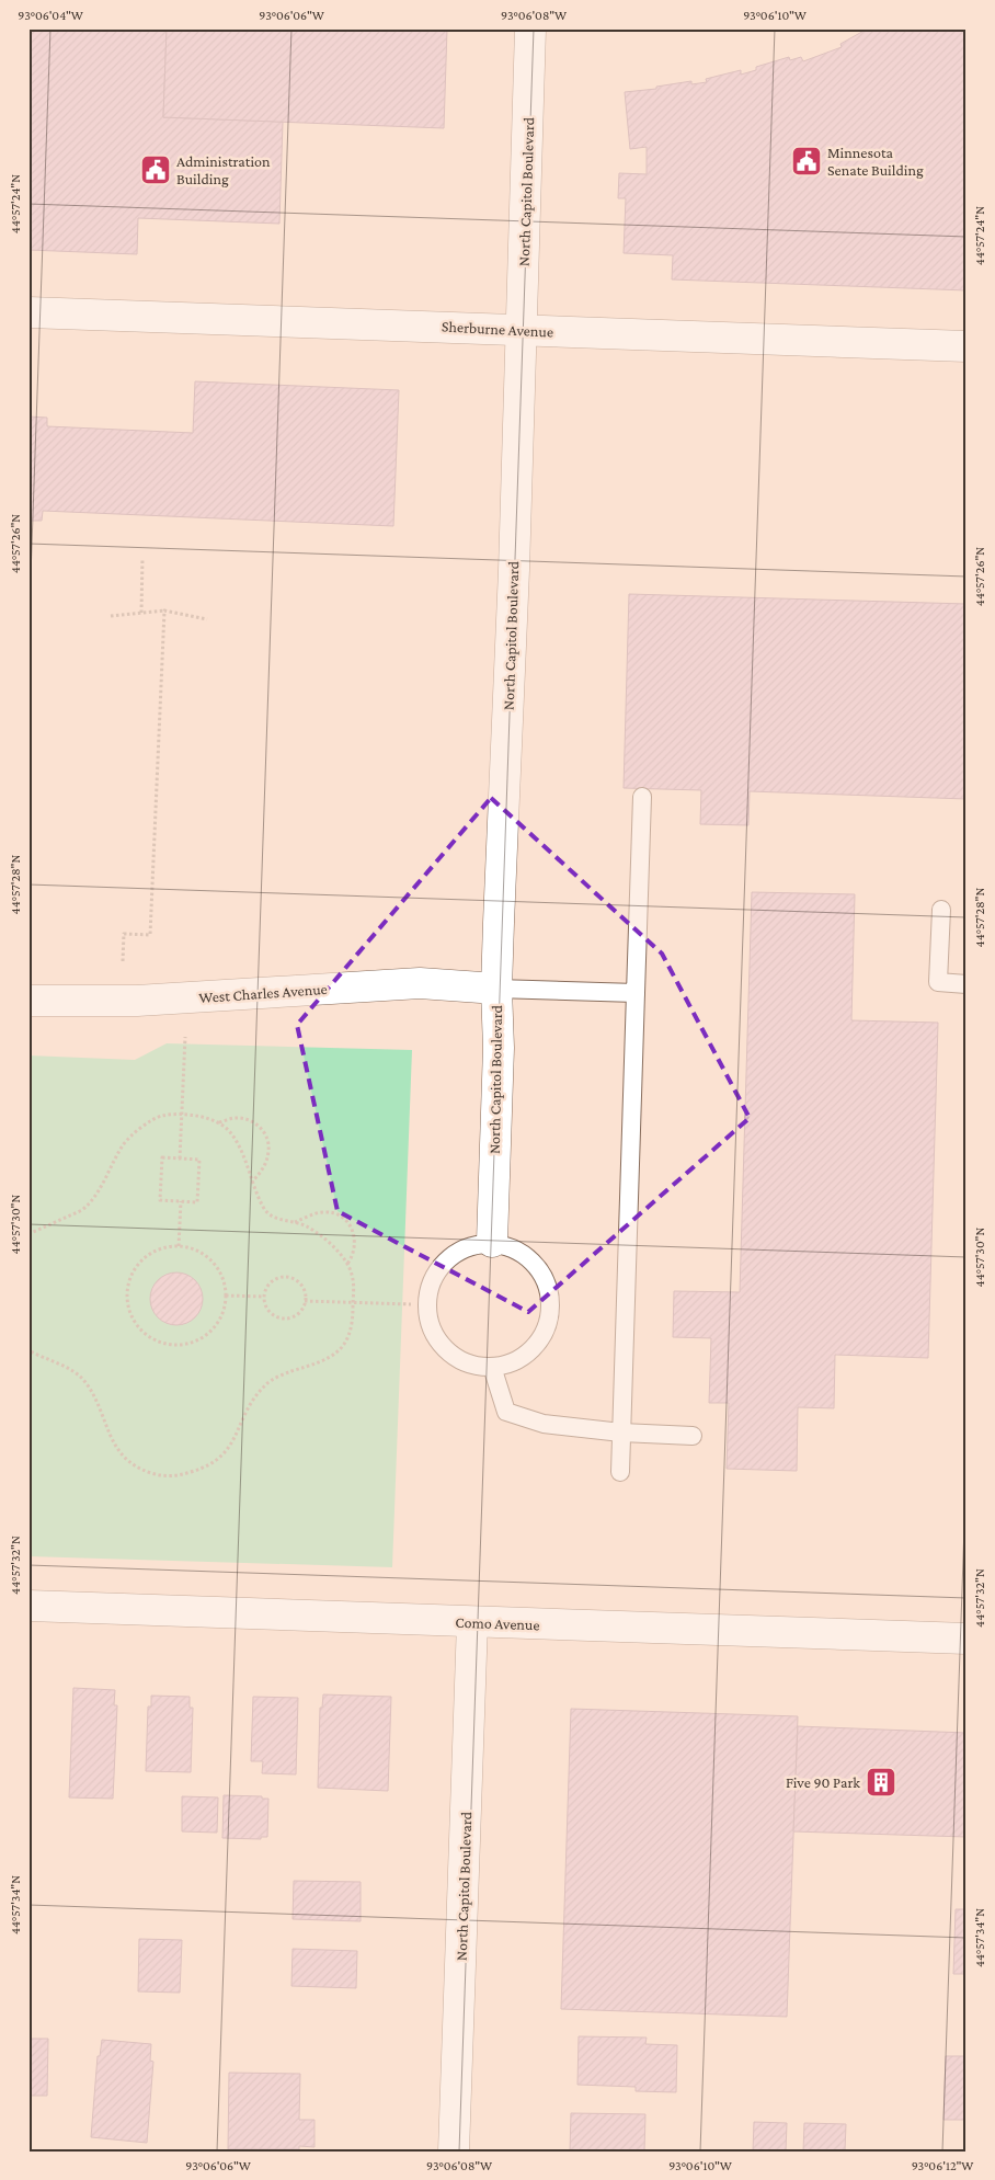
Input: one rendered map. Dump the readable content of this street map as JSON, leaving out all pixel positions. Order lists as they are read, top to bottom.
{
  "streets": {
    "street": [
      "North Capitol Boulevard",
      "Sherburne Avenue",
      "West Charles Avenue",
      "Como Avenue"
    ]
  },
  "crossings": [
    ["North Capitol Boulevard", "Sherburne Avenue"],
    ["North Capitol Boulevard", "West Charles Avenue"],
    ["North Capitol Boulevard", "Como Avenue"]
  ],
  "places": {
    "public building": ["Minnesota Senate Building", "Administration Building"],
    "building": ["Five 90 Park"]
  },
  "coordinates": [
    "93°06'04\"W",
    "93°06'06\"W",
    "93°06'08\"W",
    "93°06'10\"W",
    "44°57'24\"N",
    "44°57'26\"N",
    "44°57'28\"N",
    "44°57'30\"N",
    "44°57'32\"N",
    "44°57'34\"N",
    "93°06'12\"W"
  ]
}
